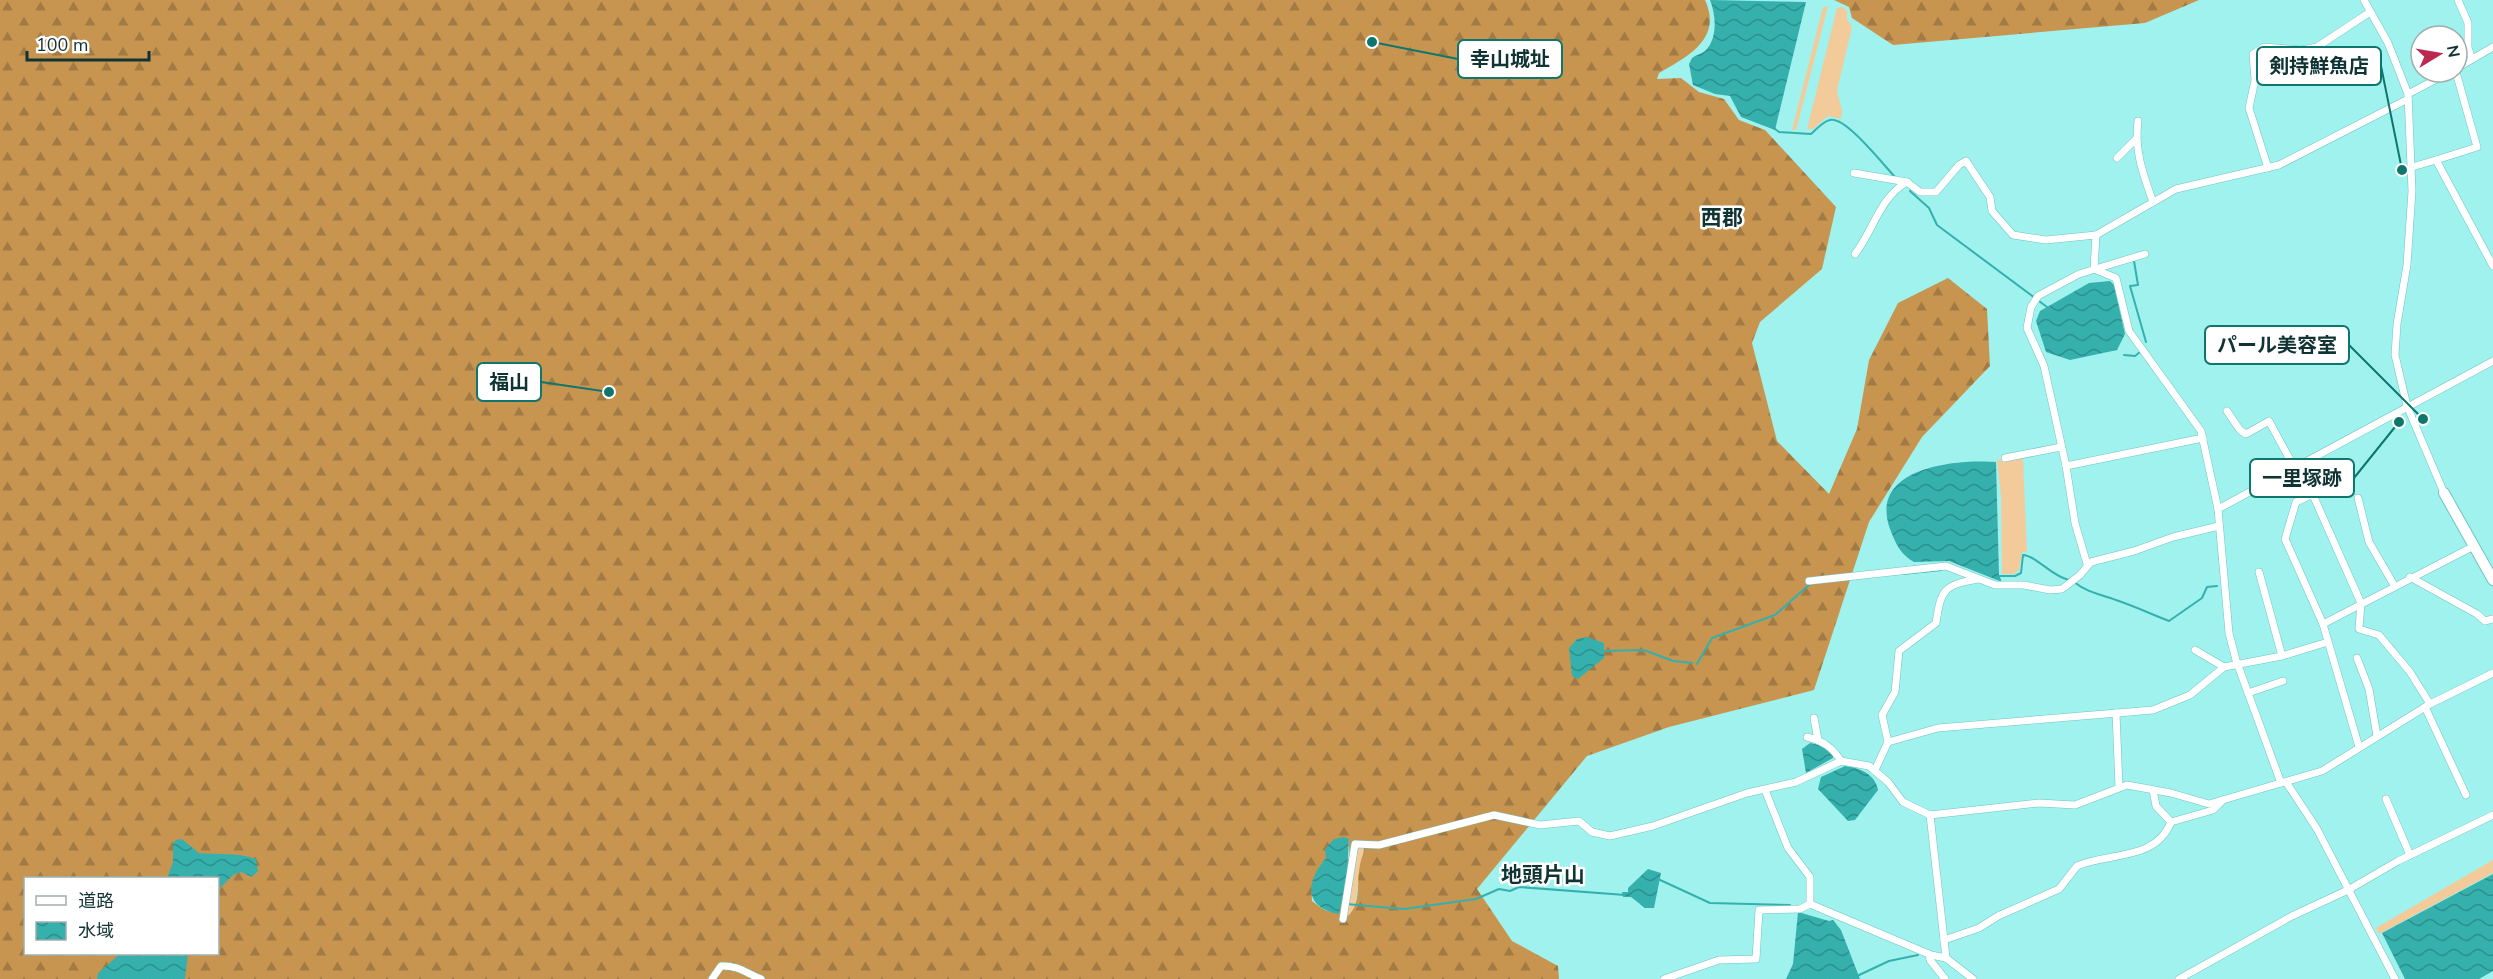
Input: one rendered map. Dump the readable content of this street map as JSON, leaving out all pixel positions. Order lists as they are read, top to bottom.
{
  "districts": ["西郡", "地頭片山"],
  "places": [
    "幸山城址",
    "剣持鮮魚店",
    "福山",
    "パール美容室",
    "一里塚跡"
  ],
  "legend": ["道路", "水域"],
  "scale_bar": "100 m",
  "north": "right"
}
